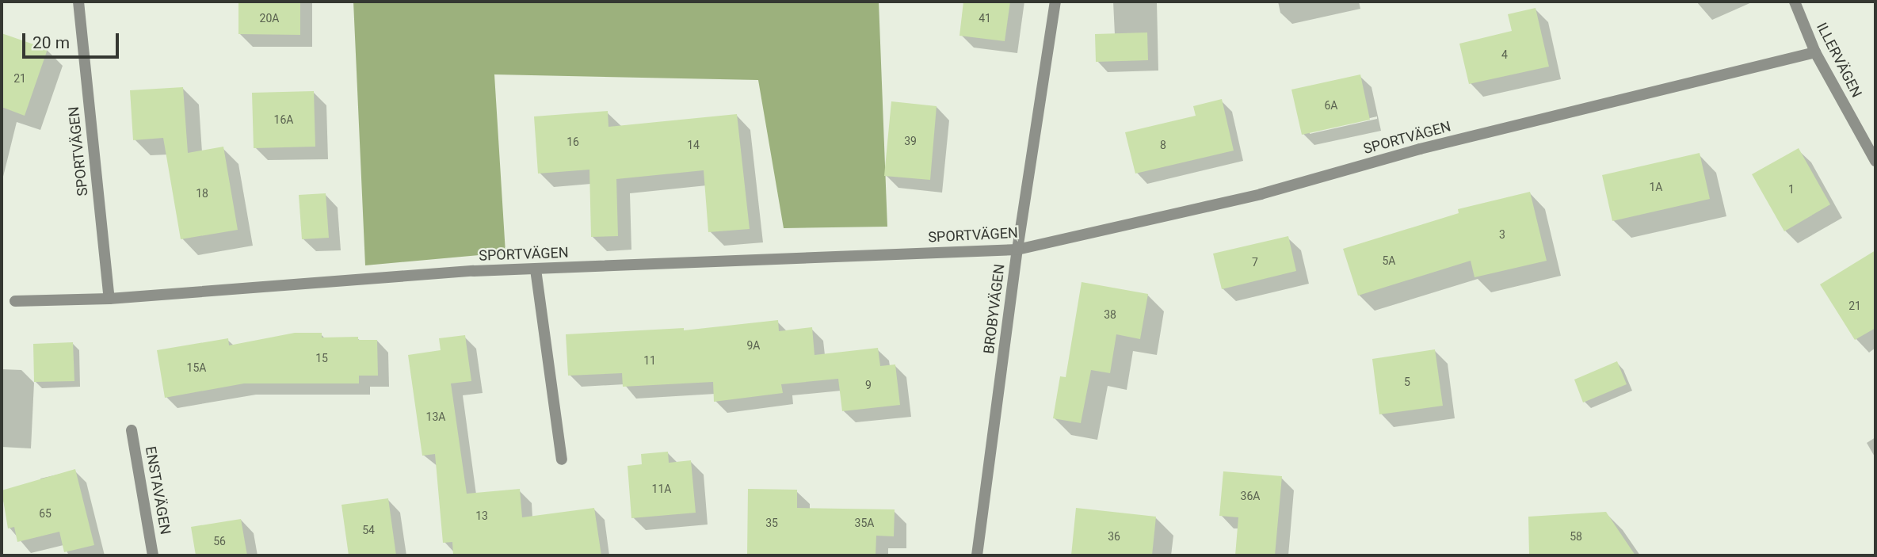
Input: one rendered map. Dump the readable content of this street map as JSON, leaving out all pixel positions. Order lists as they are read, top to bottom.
{
  "streets": {
    "street": [
      "ILLERVÄGEN",
      "SPORTVÄGEN",
      "BROBYVÄGEN",
      "ENSTAVÄGEN"
    ]
  },
  "crossings": [
    ["ILLERVÄGEN", "SPORTVÄGEN"],
    ["SPORTVÄGEN", "BROBYVÄGEN"]
  ],
  "house_numbers": [
    "20A",
    "41",
    "4",
    "21",
    "6A",
    "16A",
    "39",
    "16",
    "14",
    "8",
    "1A",
    "1",
    "18",
    "3",
    "5A",
    "7",
    "21",
    "38",
    "9A",
    "15",
    "11",
    "15A",
    "5",
    "9",
    "13A",
    "11A",
    "36A",
    "65",
    "13",
    "35",
    "35A",
    "54",
    "36",
    "58",
    "56"
  ],
  "scale_bar": "20 m"
}
